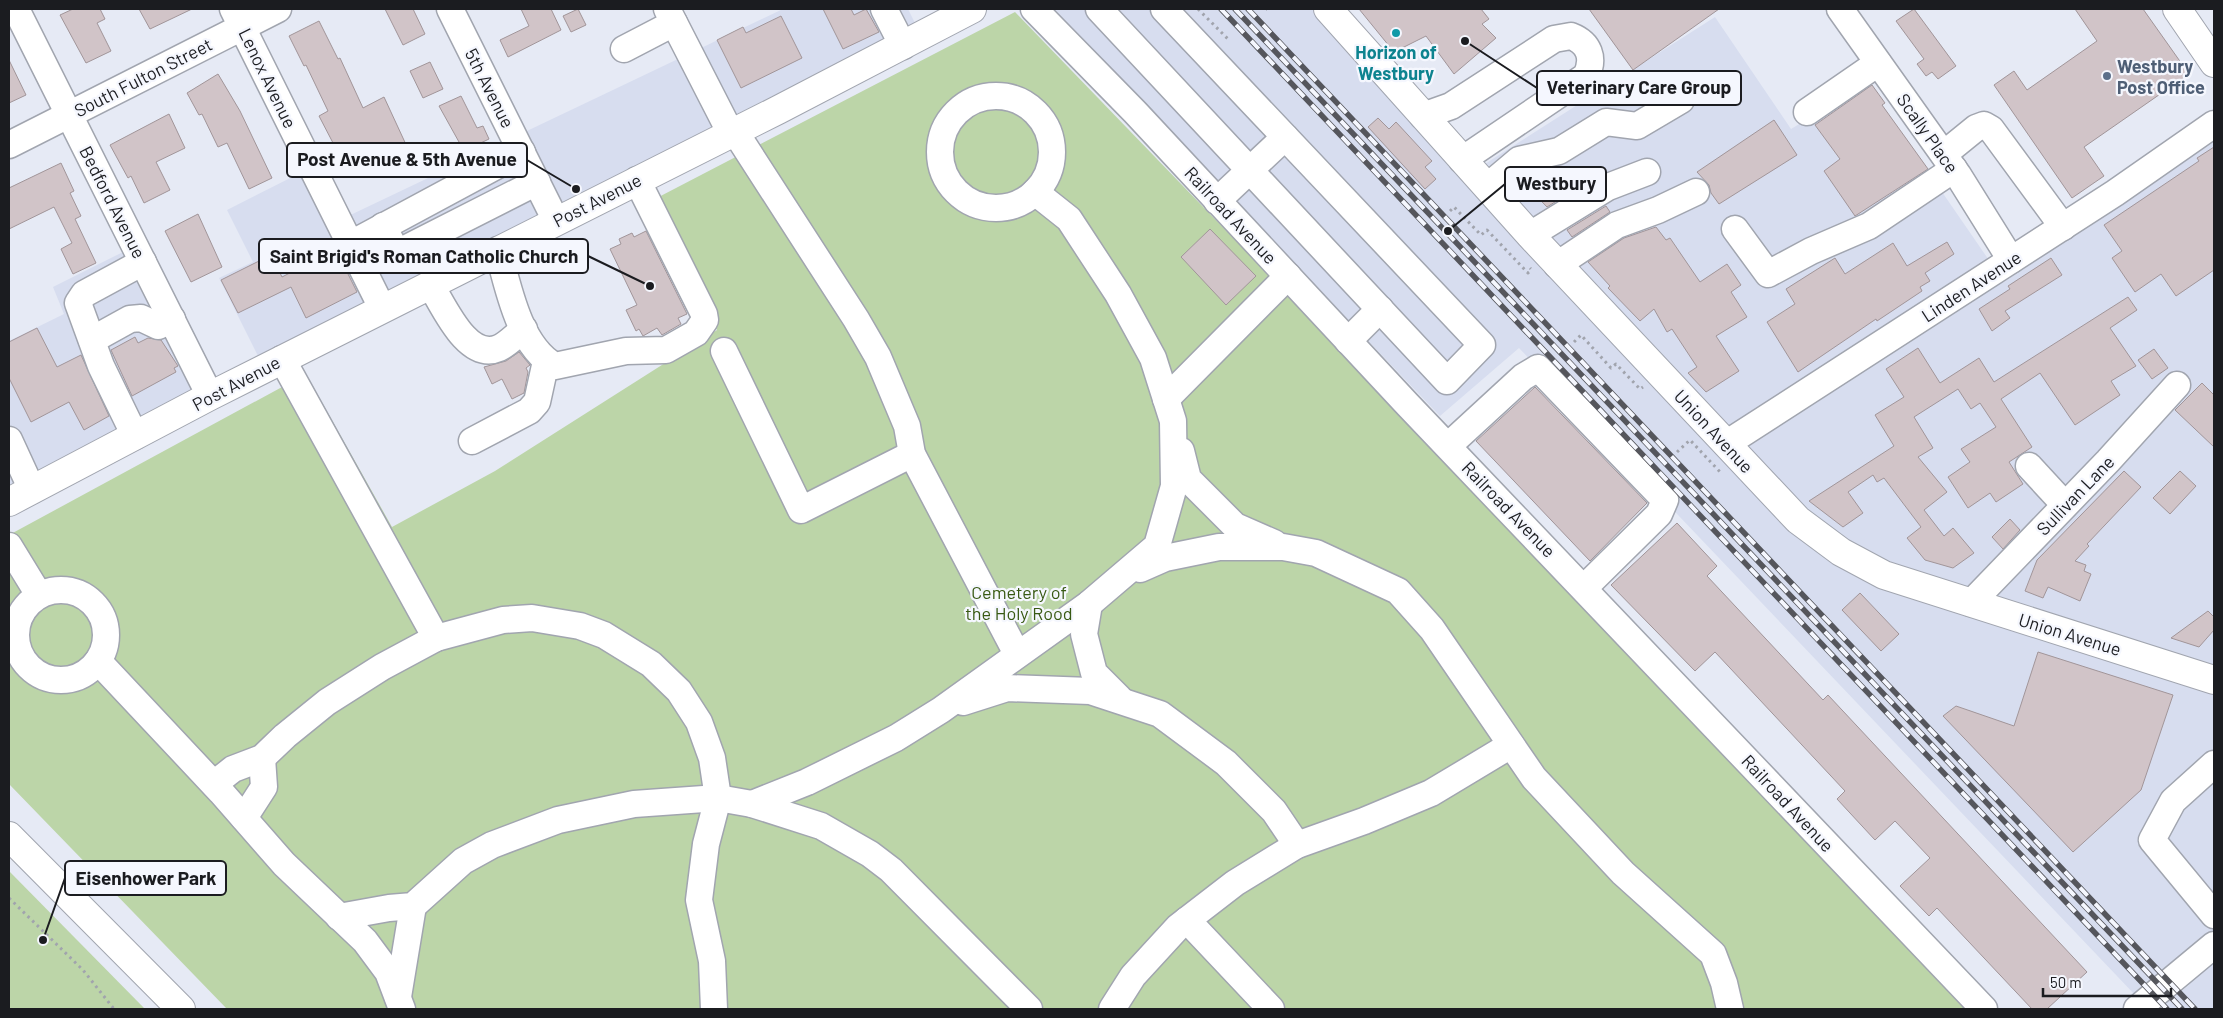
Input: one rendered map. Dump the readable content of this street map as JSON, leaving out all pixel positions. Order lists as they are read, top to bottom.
{
  "streets": {
    "main road": ["Post Avenue", "Union Avenue"],
    "street": [
      "South Fulton Street",
      "Lenox Avenue",
      "5th Avenue",
      "Scally Place",
      "Bedford Avenue",
      "Railroad Avenue",
      "Linden Avenue",
      "Sullivan Lane"
    ]
  },
  "crossings": [
    ["South Fulton Street", "Lenox Avenue"],
    ["South Fulton Street", "Bedford Avenue"],
    ["Lenox Avenue", "Post Avenue"],
    ["5th Avenue", "Post Avenue"],
    ["Scally Place", "Linden Avenue"],
    ["Post Avenue", "Bedford Avenue"],
    ["Linden Avenue", "Union Avenue"],
    ["Union Avenue", "Sullivan Lane"]
  ],
  "parks": ["Cemetery of the Holy Rood"],
  "places": [
    "Horizon of Westbury",
    "Veterinary Care Group",
    "Westbury Post Office",
    "Post Avenue & 5th Avenue",
    "Westbury",
    "Saint Brigid's Roman Catholic Church",
    "Eisenhower Park"
  ],
  "scale_bar": "50 m"
}
